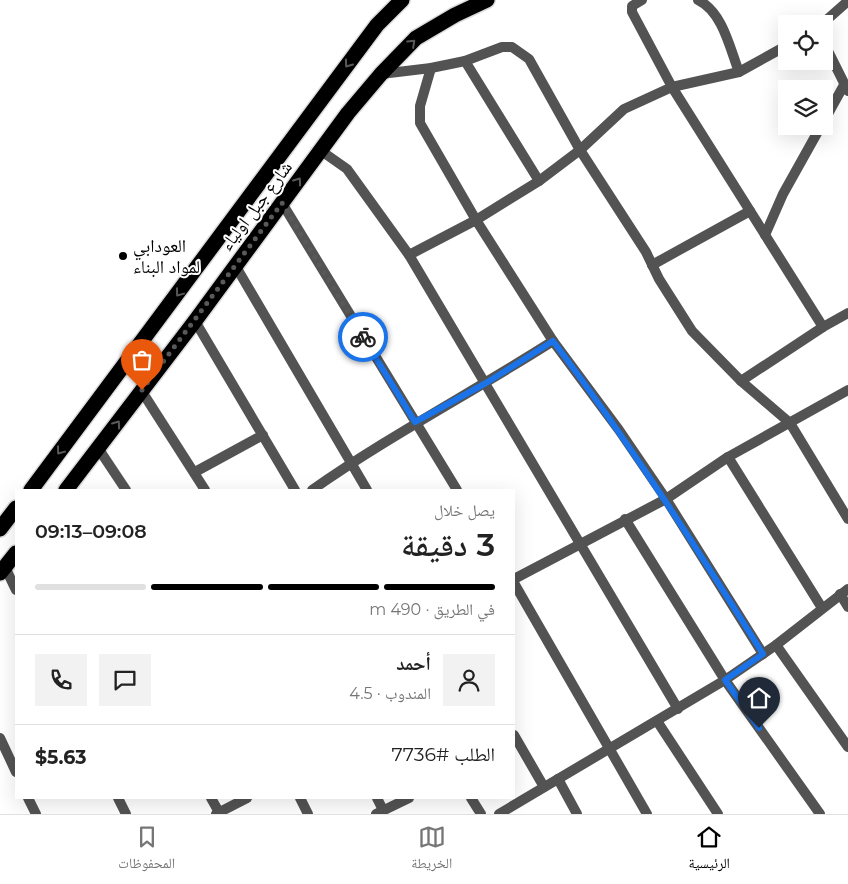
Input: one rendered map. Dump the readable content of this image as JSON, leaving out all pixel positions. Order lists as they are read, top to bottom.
{
  "streets": {
    "highway": ["شارع جبل اولياء"]
  },
  "places": ["العودابي لمواد البناء"],
  "page": {
    "heading": ["3 دقيقة", "يصل خلال", "09:08–09:13"],
    "panel": [
      "أحمد",
      "المندوب · 4.5",
      "الطلب #7736",
      "$5.63"
    ],
    "bar": "في الطريق · 490 m",
    "tabs": ["الرئيسية", "الخريطة", "المحفوظات"]
  }
}
